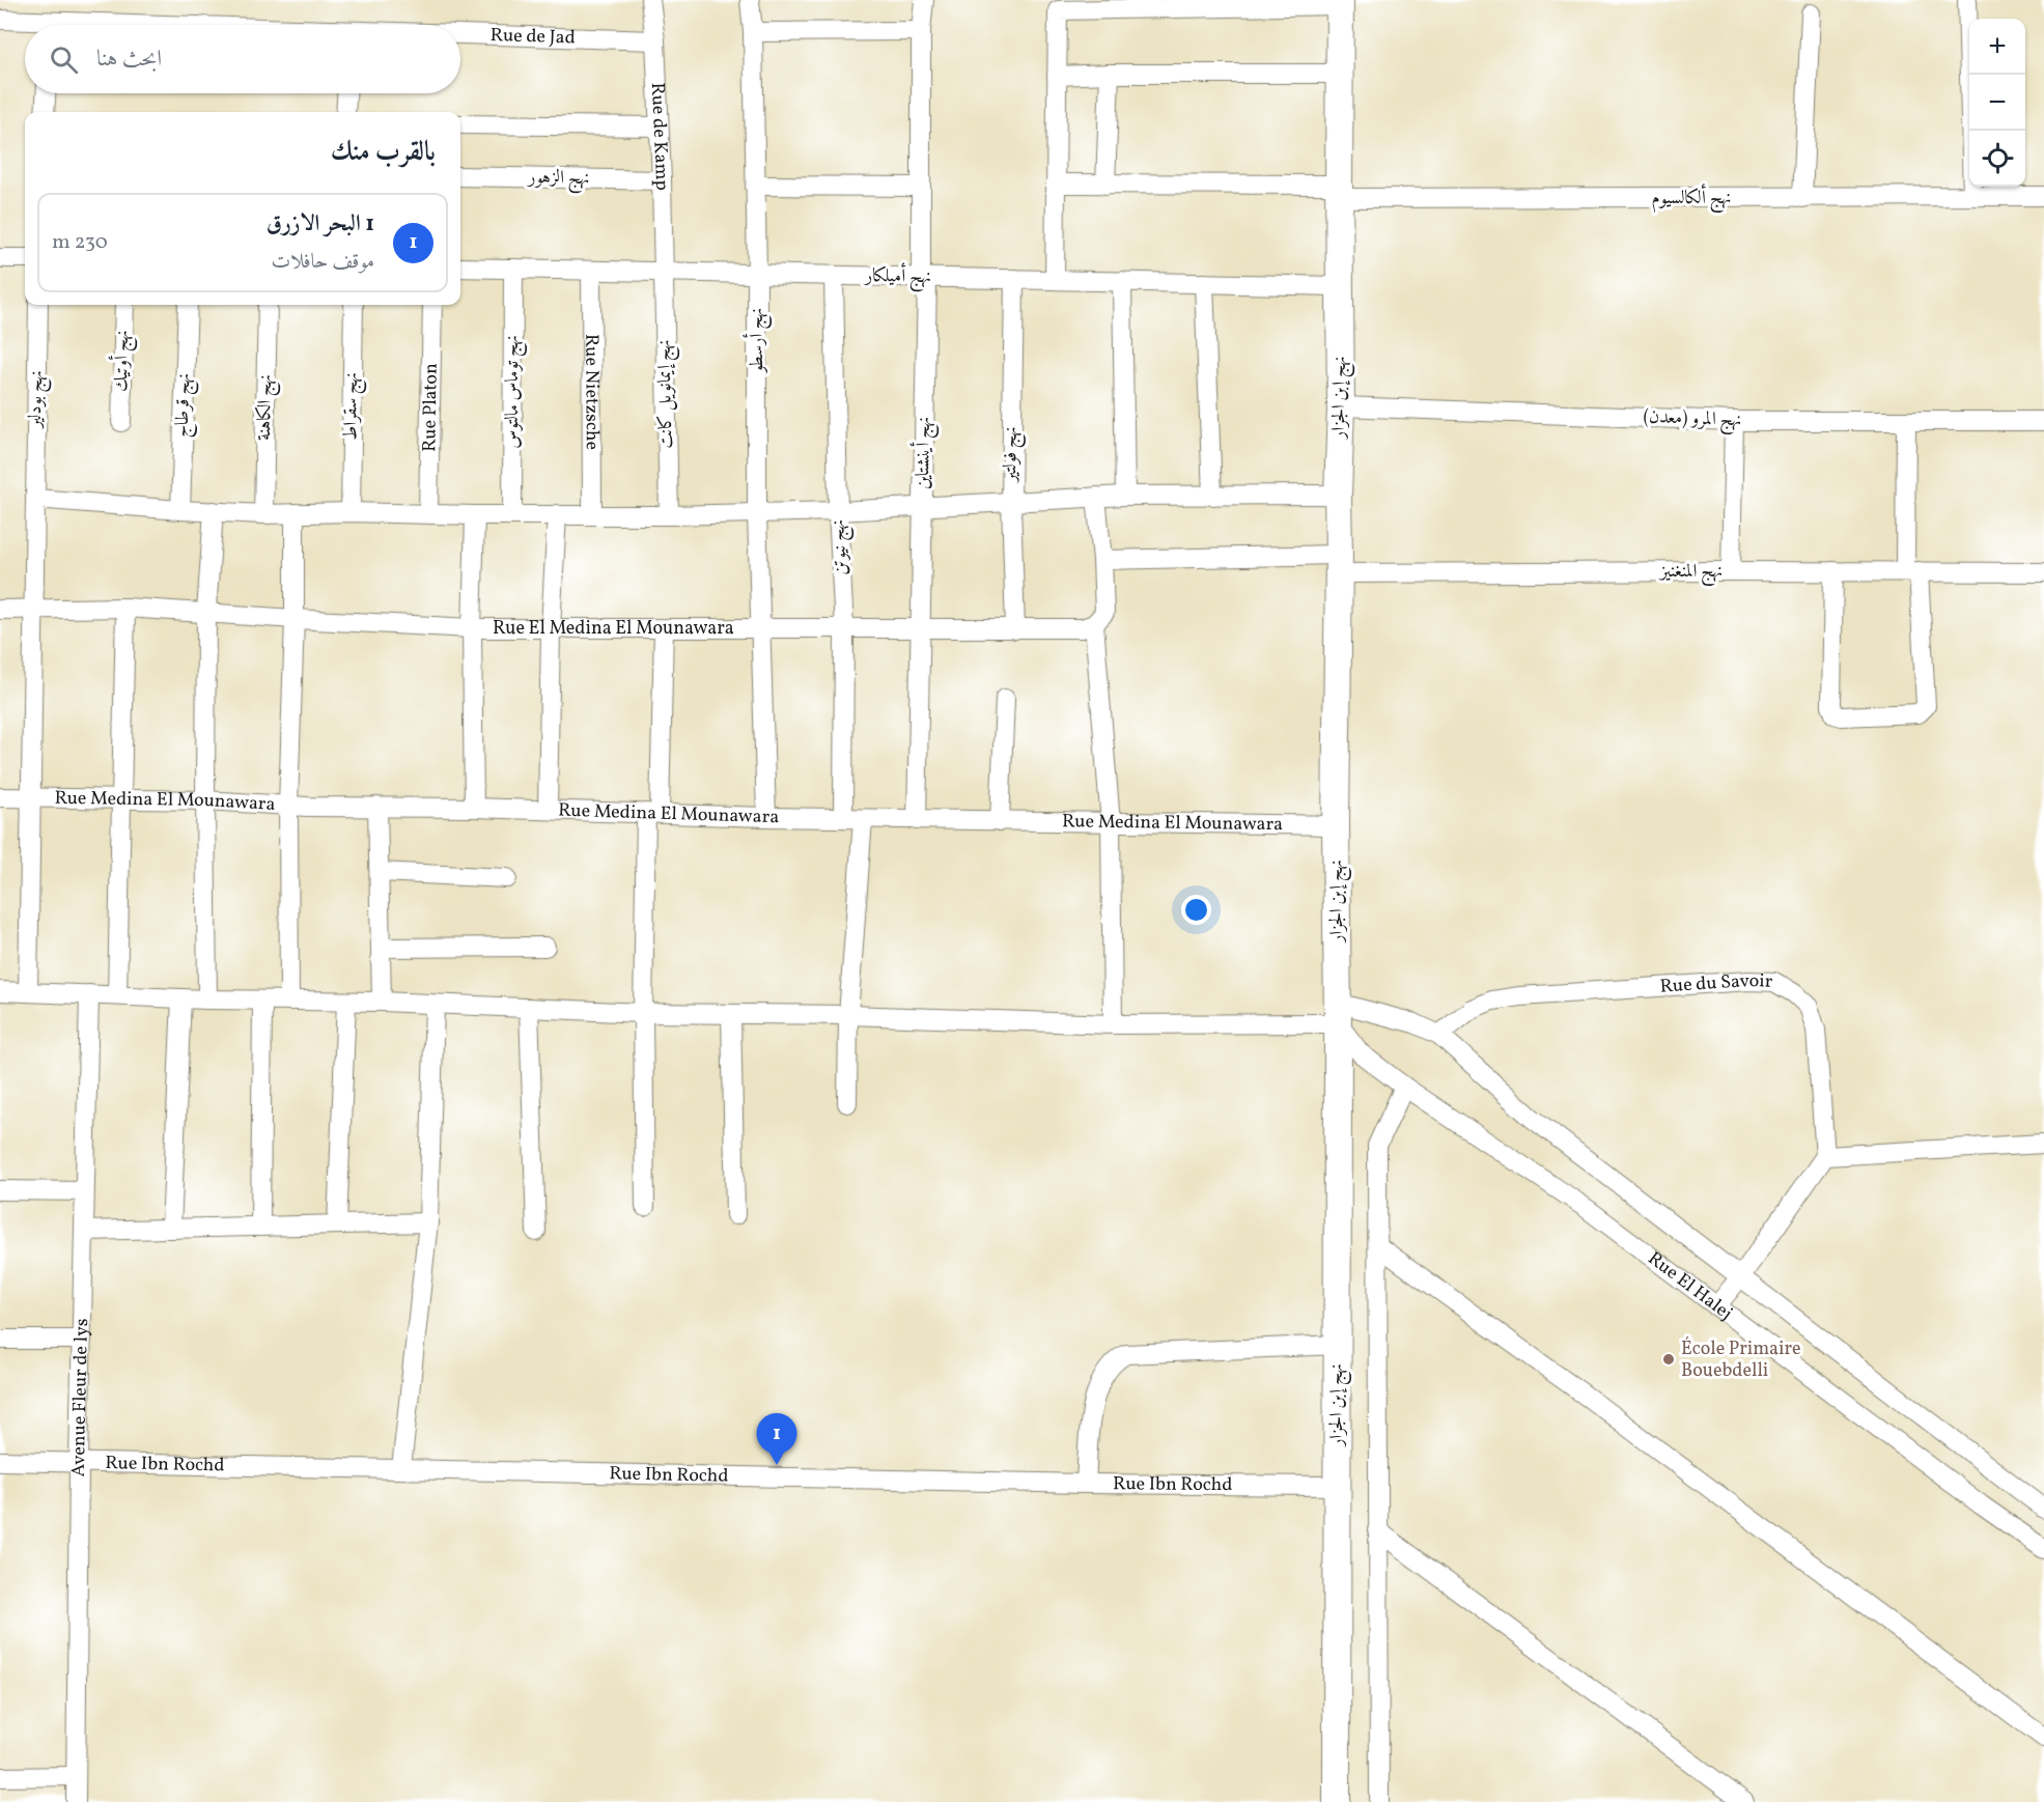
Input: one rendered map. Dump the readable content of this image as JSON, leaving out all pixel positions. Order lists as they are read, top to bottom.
{
  "streets": {
    "street": [
      "Rue de Jad",
      "Rue de Kamp",
      "نهج الزهور",
      "نهج ألكالسيوم",
      "نهج أميلكار",
      "نهج أرسطو",
      "نهج أوتيك",
      "نهج توماس مالتوس",
      "Rue Nietzsche",
      "نهج إيمانويل كانت",
      "نهج إبن الجزار",
      "نهج بودلير",
      "نهج قرطاج",
      "نهج سقراط",
      "Rue Platon",
      "نهج الكاهنة",
      "نهج المرو (معدن)",
      "نهج أينشتاين",
      "نهج فولتير",
      "نهج نيوتن",
      "نهج المنغنيز",
      "Rue El Medina El Mounawara",
      "Rue Medina El Mounawara",
      "Rue du Savoir",
      "Rue El Halej",
      "Avenue Fleur de lys",
      "Rue Ibn Rochd"
    ]
  },
  "crossings": [
    ["Rue de Jad", "Rue de Kamp"],
    ["Rue de Kamp", "نهج الزهور"],
    ["Rue de Kamp", "نهج أميلكار"],
    ["Rue de Kamp", "نهج إيمانويل كانت"],
    ["نهج ألكالسيوم", "نهج إبن الجزار"],
    ["نهج أميلكار", "نهج أرسطو"],
    ["نهج أميلكار", "نهج توماس مالتوس"],
    ["نهج أميلكار", "Rue Nietzsche"],
    ["نهج أميلكار", "نهج إيمانويل كانت"],
    ["نهج أميلكار", "نهج إبن الجزار"],
    ["نهج أميلكار", "نهج أينشتاين"],
    ["نهج أميلكار", "نهج فولتير"],
    ["نهج أميلكار", "نهج نيوتن"],
    ["نهج أرسطو", "Rue El Medina El Mounawara"],
    ["نهج أرسطو", "Rue Medina El Mounawara"],
    ["نهج إبن الجزار", "نهج المرو (معدن)"],
    ["نهج إبن الجزار", "نهج المنغنيز"],
    ["نهج إبن الجزار", "Rue Medina El Mounawara"],
    ["نهج إبن الجزار", "Rue El Halej"],
    ["نهج إبن الجزار", "Rue Ibn Rochd"],
    ["نهج بودلير", "Rue El Medina El Mounawara"],
    ["نهج بودلير", "Rue Medina El Mounawara"],
    ["نهج أينشتاين", "Rue El Medina El Mounawara"],
    ["نهج أينشتاين", "Rue Medina El Mounawara"],
    ["نهج فولتير", "Rue El Medina El Mounawara"],
    ["نهج نيوتن", "Rue El Medina El Mounawara"],
    ["نهج نيوتن", "Rue Medina El Mounawara"],
    ["Rue du Savoir", "Rue El Halej"],
    ["Avenue Fleur de lys", "Rue Ibn Rochd"]
  ],
  "places": ["École Primaire Bouebdelli"],
  "page": {
    "map_buttons": ["+", "−"],
    "search": "ابحث هنا",
    "heading": "بالقرب منك",
    "list": [
      {
        "mark": "1",
        "name": "1 البحر الازرق",
        "note": "موقف حافلات",
        "value": "230 m"
      }
    ],
    "pins": "1"
  }
}
